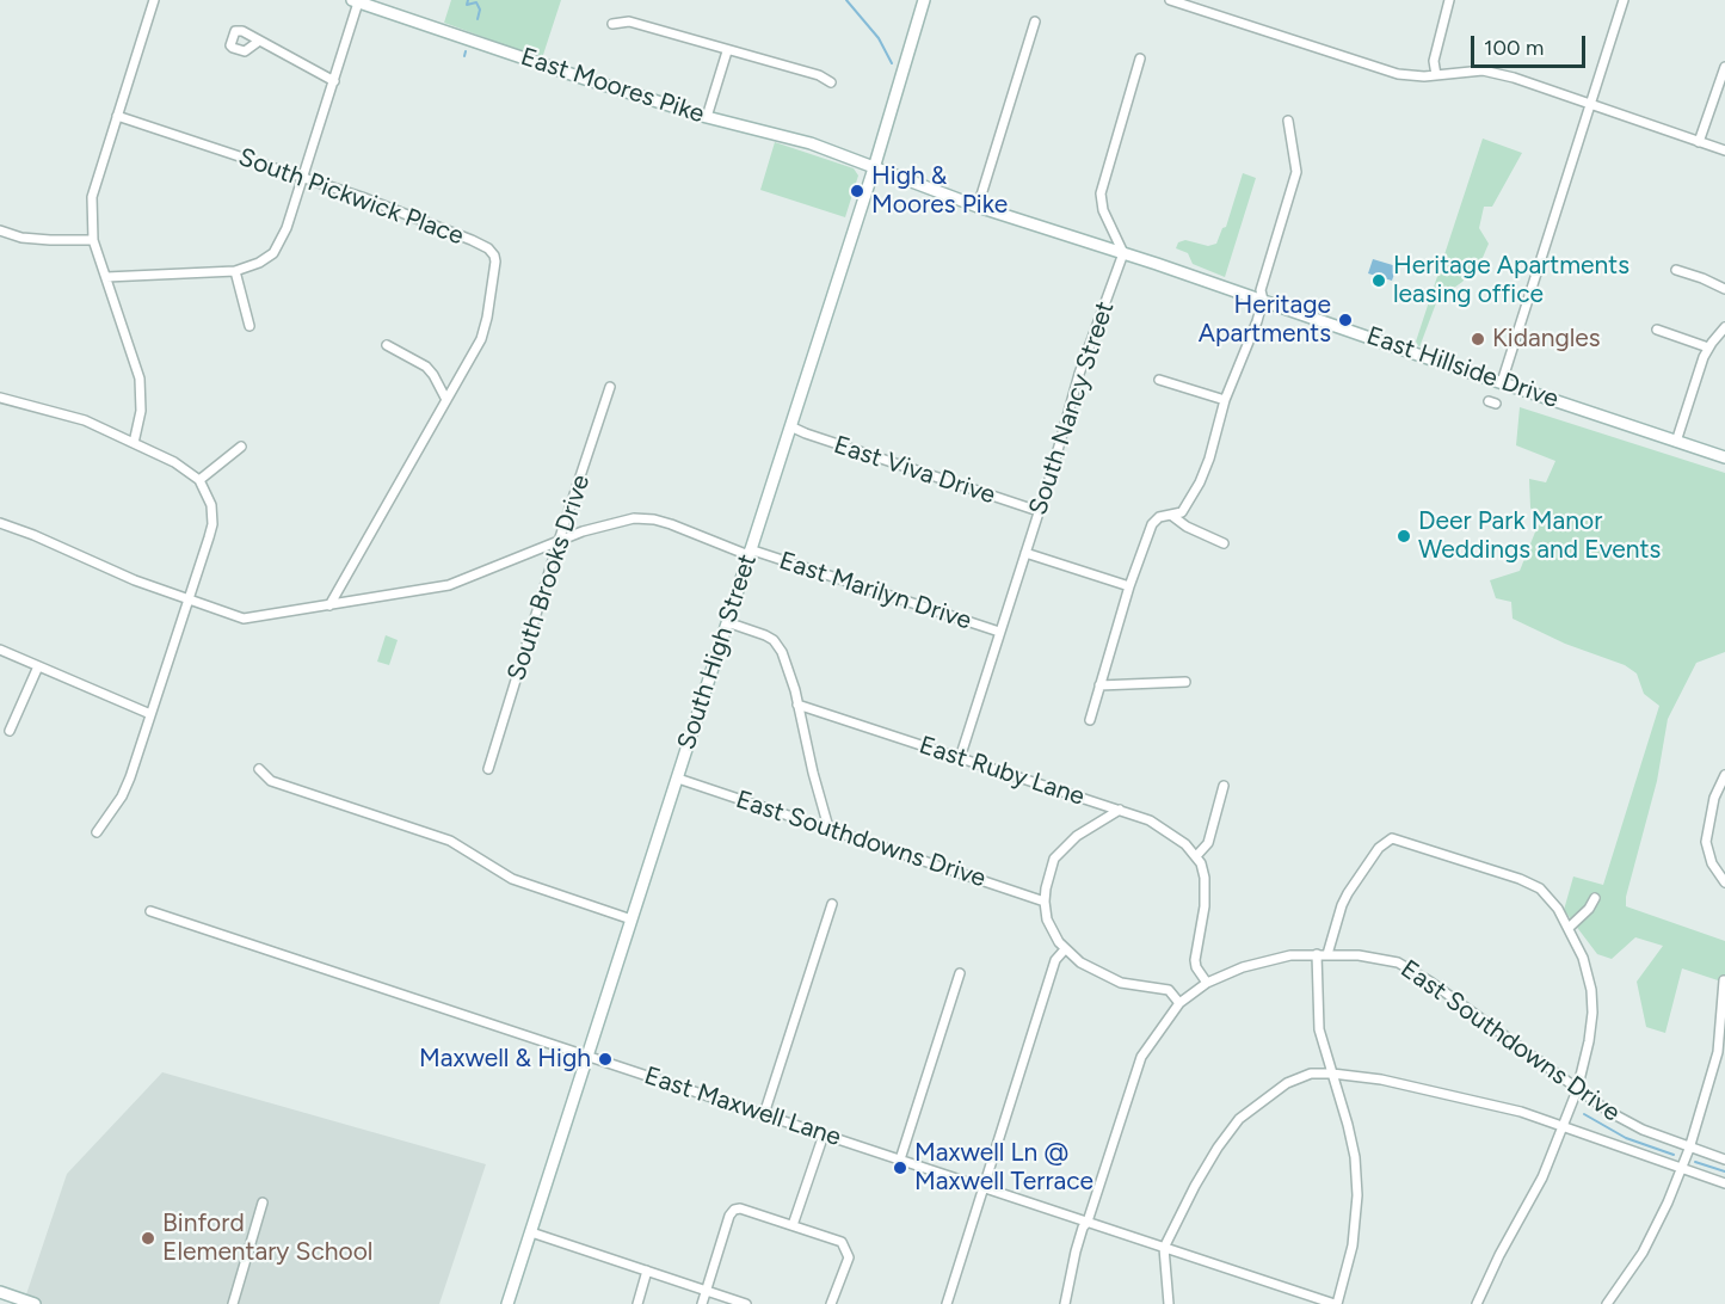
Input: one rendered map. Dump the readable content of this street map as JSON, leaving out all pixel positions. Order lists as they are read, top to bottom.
{
  "streets": {
    "main road": ["East Moores Pike", "East Hillside Drive", "South High Street"],
    "street": [
      "South Pickwick Place",
      "South Nancy Street",
      "East Viva Drive",
      "South Brooks Drive",
      "East Marilyn Drive",
      "East Ruby Lane",
      "East Southdowns Drive",
      "East Maxwell Lane"
    ]
  },
  "crossings": [
    ["East Moores Pike", "East Hillside Drive"],
    ["East Moores Pike", "South High Street"],
    ["South Pickwick Place", "East Marilyn Drive"],
    ["East Hillside Drive", "South Nancy Street"],
    ["East Hillside Drive", "South High Street"],
    ["South Nancy Street", "East Viva Drive"],
    ["South Nancy Street", "East Marilyn Drive"],
    ["South Nancy Street", "East Ruby Lane"],
    ["East Viva Drive", "South High Street"],
    ["South Brooks Drive", "East Marilyn Drive"],
    ["East Marilyn Drive", "South High Street"],
    ["South High Street", "East Southdowns Drive"],
    ["South High Street", "East Maxwell Lane"],
    ["East Ruby Lane", "East Southdowns Drive"]
  ],
  "places": [
    "High & Moores Pike",
    "Heritage Apartments leasing office",
    "Heritage Apartments",
    "Kidangles",
    "Deer Park Manor Weddings and Events",
    "Maxwell & High",
    "Maxwell Ln @ Maxwell Terrace",
    "Binford Elementary School"
  ],
  "scale_bar": "100 m"
}
